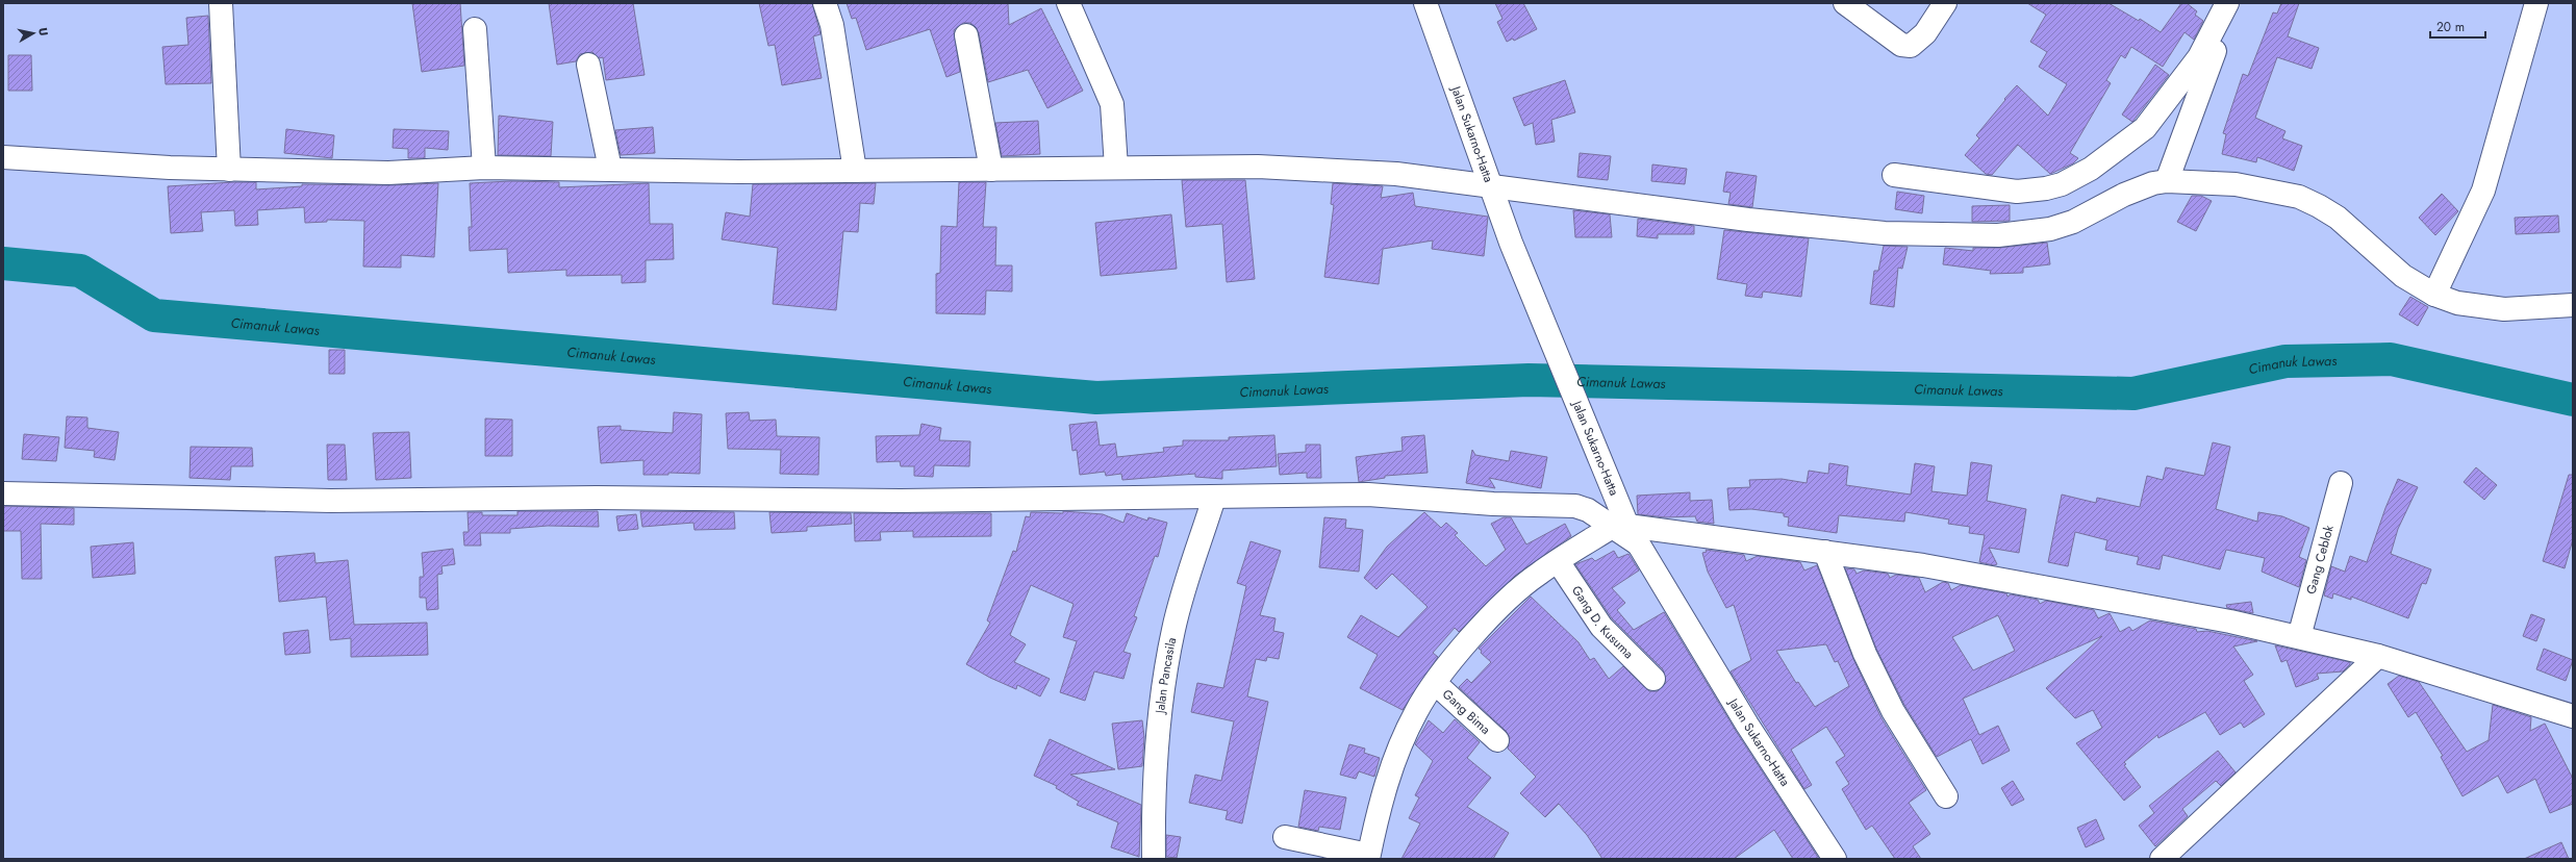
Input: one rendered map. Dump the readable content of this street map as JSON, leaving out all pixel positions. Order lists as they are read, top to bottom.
{
  "streets": {
    "main road": [
      "Jalan Sukarno-Hatta",
      "Gang Ceblok",
      "Gang D. Kusuma",
      "Jalan Pancasila",
      "Gang Bima"
    ]
  },
  "water": ["Cimanuk Lawas"],
  "scale_bar": "20 m",
  "north": "right"
}
